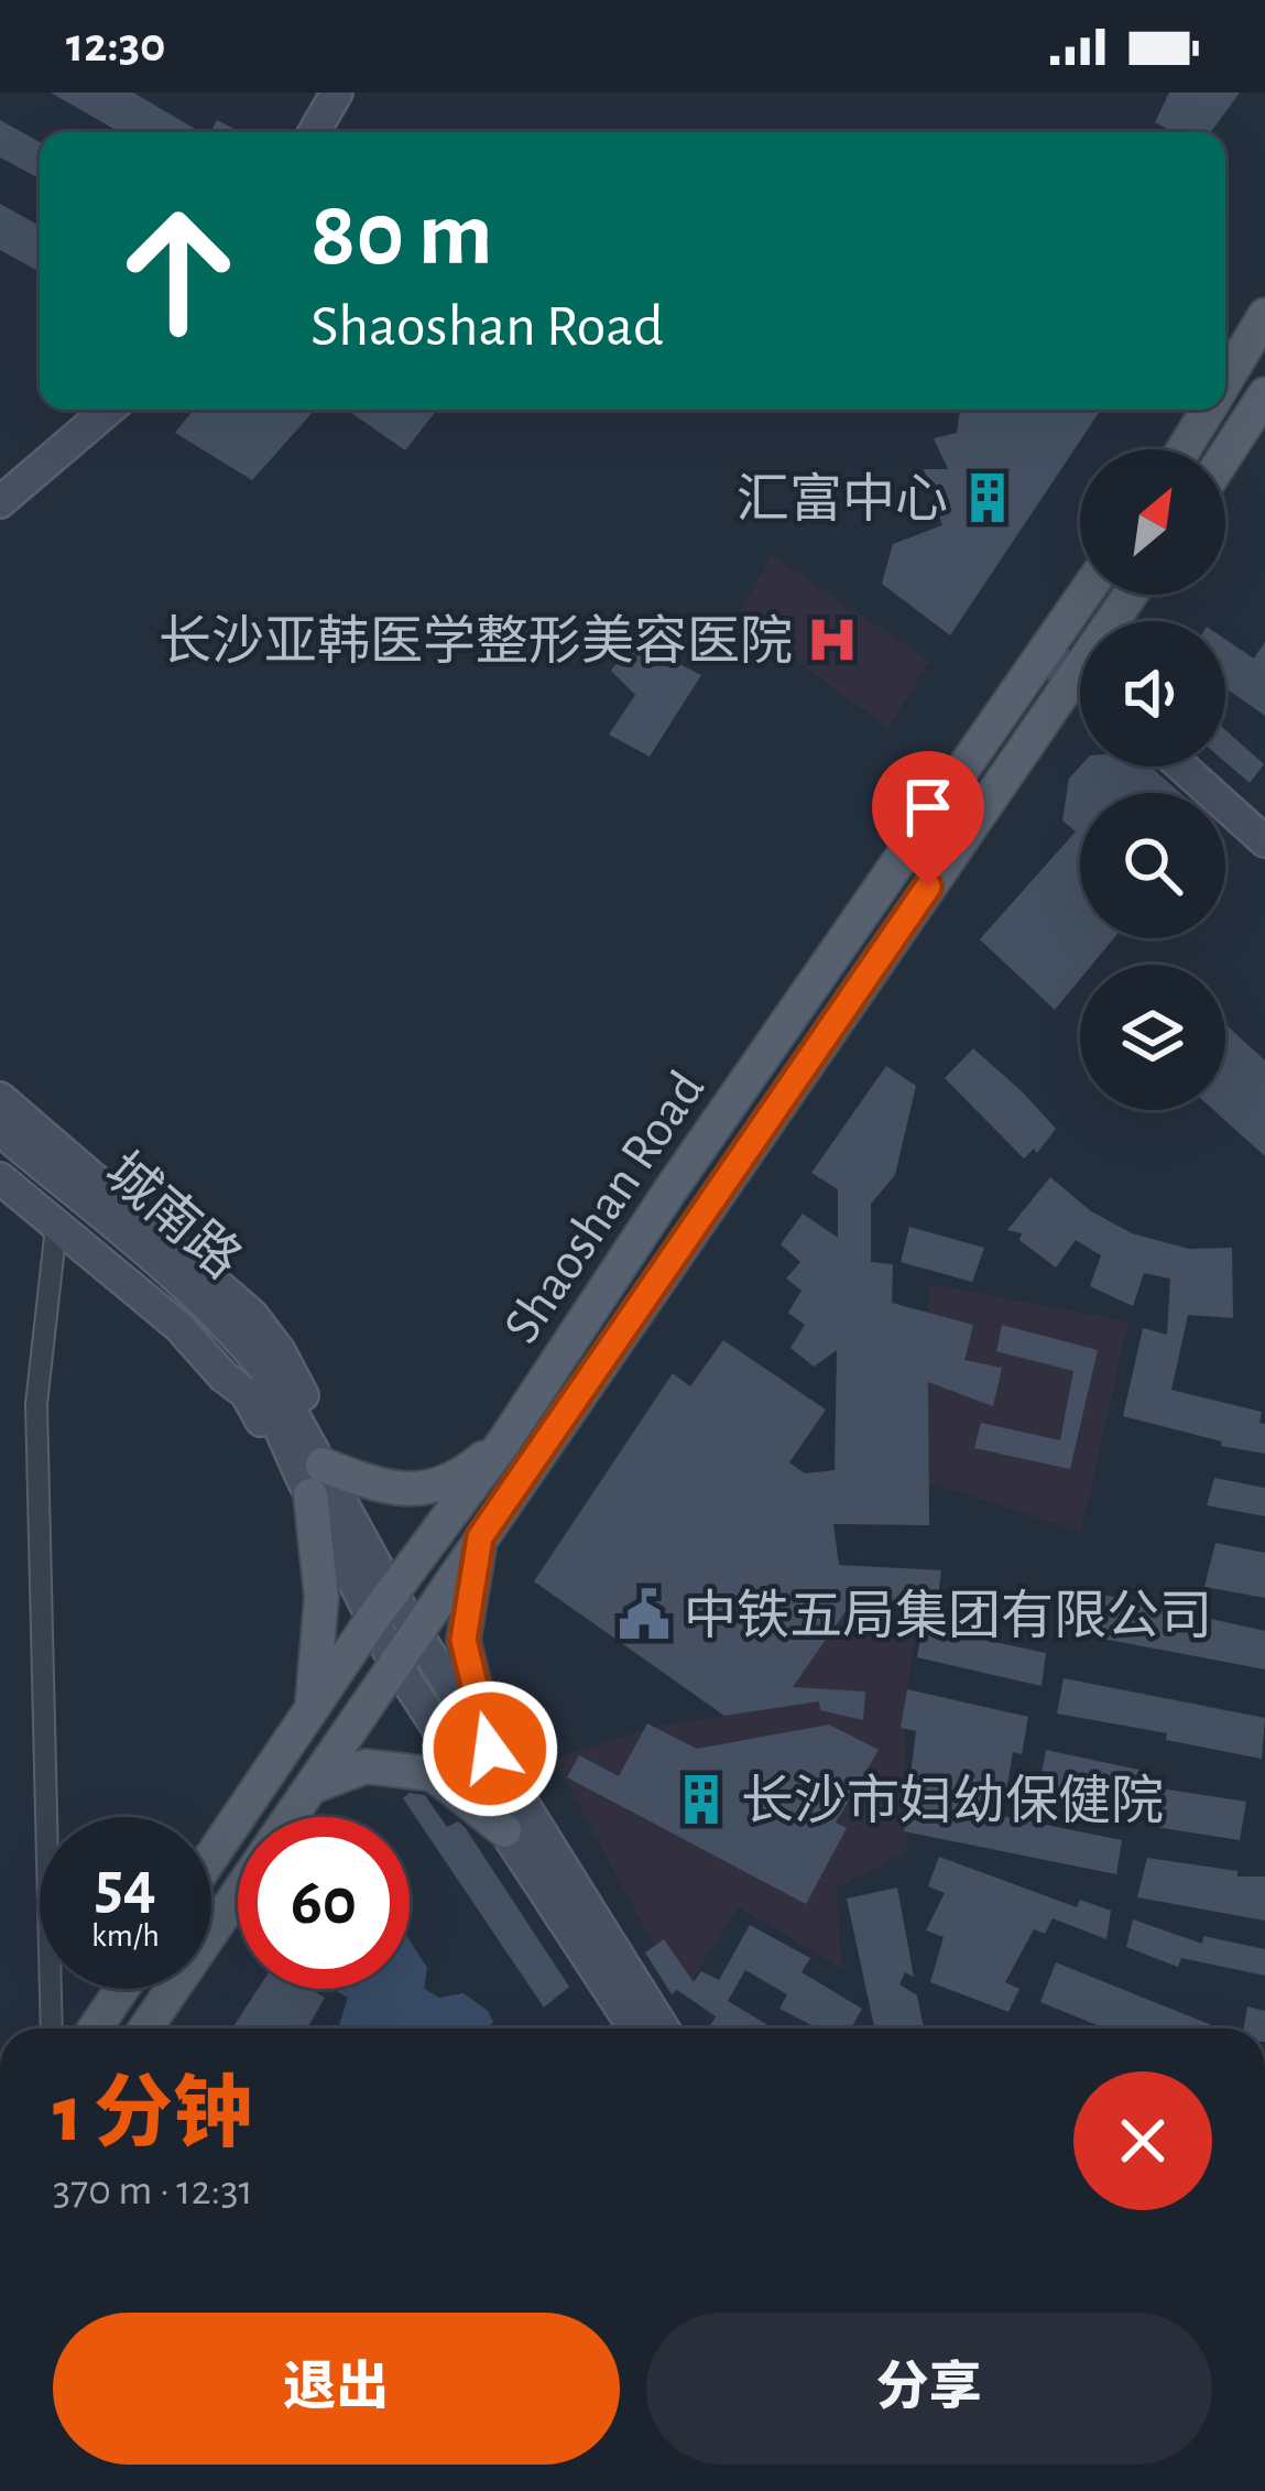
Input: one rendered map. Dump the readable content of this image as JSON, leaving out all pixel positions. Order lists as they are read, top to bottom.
{
  "streets": {
    "main road": ["Shaoshan Road", "城南路"]
  },
  "places": {
    "building": ["汇富中心", "长沙市妇幼保健院"],
    "hospital": ["长沙亚韩医学整形美容医院"],
    "public building": ["中铁五局集团有限公司"]
  },
  "north": "top right",
  "page": {
    "status": "12:30",
    "turn": ["80 m", "Shaoshan Road"],
    "speed": "54 km/h",
    "limit": "60",
    "heading": ["1 分钟", "370 m · 12:31"],
    "buttons": ["退出", "分享"]
  }
}
